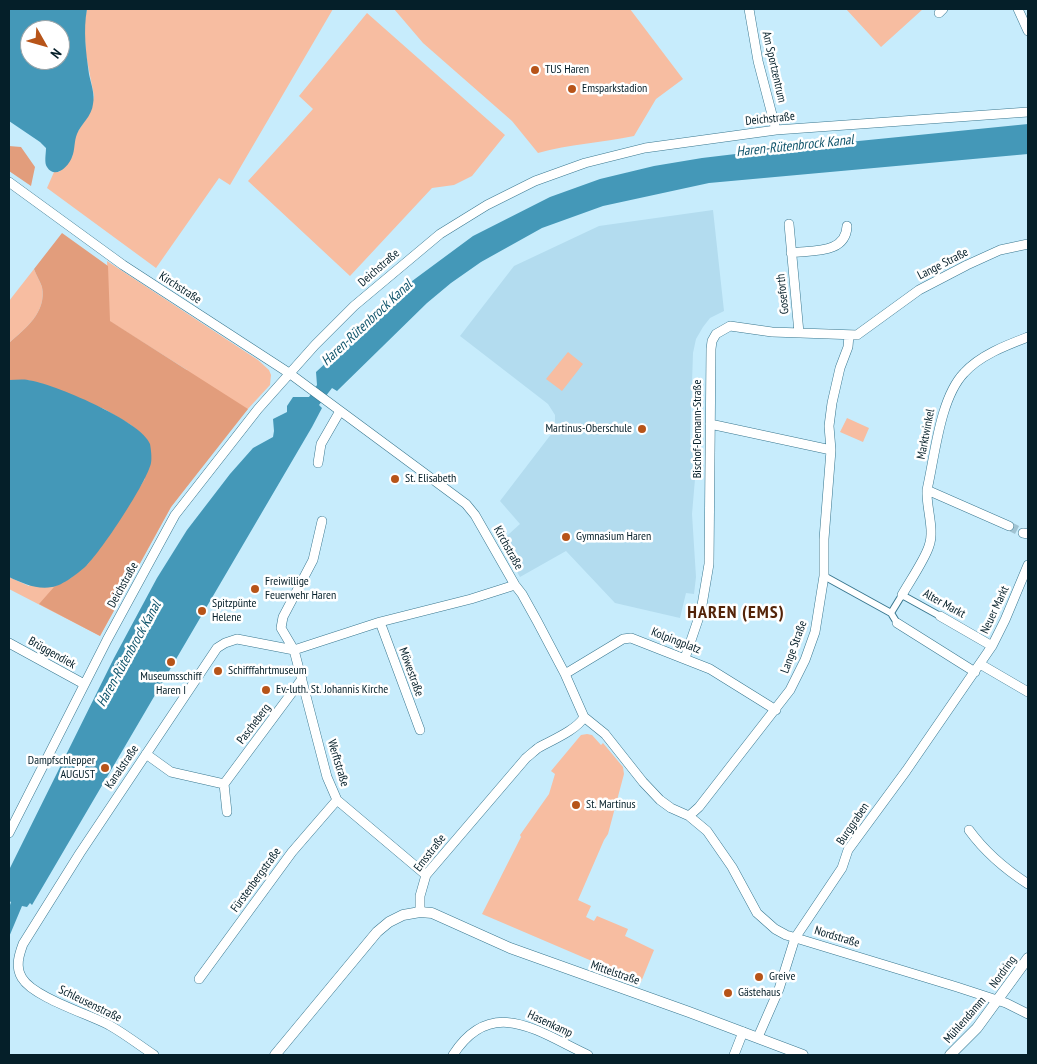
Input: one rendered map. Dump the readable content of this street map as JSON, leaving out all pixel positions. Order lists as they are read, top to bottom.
{
  "streets": {
    "street": [
      "Am Sportzentrum",
      "Deichstraße",
      "Lange Straße",
      "Kirchstraße",
      "Goseforth",
      "Bischof-Demann-Straße",
      "Marktwinkel",
      "Alter Markt",
      "Neuer Markt",
      "Kolpingplatz",
      "Brüggendiek",
      "Möwestraße",
      "Pascheberg",
      "Werftstraße",
      "Kanalstraße",
      "Burggraben",
      "Emsstraße",
      "Fürstenbergstraße",
      "Nordstraße",
      "Nordring",
      "Mittelstraße",
      "Schleusenstraße",
      "Mühlendamm",
      "Hasenkamp"
    ]
  },
  "crossings": [
    ["Am Sportzentrum", "Deichstraße"],
    ["Deichstraße", "Kirchstraße"],
    ["Deichstraße", "Brüggendiek"],
    ["Lange Straße", "Bischof-Demann-Straße"],
    ["Lange Straße", "Kolpingplatz"],
    ["Lange Straße", "Nordstraße"],
    ["Kirchstraße", "Kolpingplatz"],
    ["Kirchstraße", "Emsstraße"],
    ["Kirchstraße", "Nordstraße"],
    ["Goseforth", "Bischof-Demann-Straße"],
    ["Bischof-Demann-Straße", "Kolpingplatz"],
    ["Marktwinkel", "Alter Markt"],
    ["Alter Markt", "Neuer Markt"],
    ["Neuer Markt", "Burggraben"],
    ["Pascheberg", "Werftstraße"],
    ["Werftstraße", "Kanalstraße"],
    ["Werftstraße", "Emsstraße"],
    ["Werftstraße", "Fürstenbergstraße"],
    ["Kanalstraße", "Schleusenstraße"],
    ["Burggraben", "Nordstraße"],
    ["Burggraben", "Mittelstraße"],
    ["Emsstraße", "Nordstraße"],
    ["Emsstraße", "Mittelstraße"],
    ["Nordstraße", "Nordring"],
    ["Nordstraße", "Mühlendamm"],
    ["Nordring", "Mühlendamm"]
  ],
  "districts": ["HAREN (EMS)"],
  "water": ["Haren-Rütenbrock Kanal"],
  "places": [
    "TUS Haren",
    "Emsparkstadion",
    "Martinus-Oberschule",
    "St. Elisabeth",
    "Gymnasium Haren",
    "Freiwillige Feuerwehr Haren",
    "Spitzpünte Helene",
    "Museumsschiff Haren I",
    "Schifffahrtmuseum",
    "Ev.-luth. St. Johannis Kirche",
    "Dampfschlepper AUGUST",
    "St. Martinus",
    "Greive",
    "Gästehaus"
  ],
  "north": "bottom right"
}
